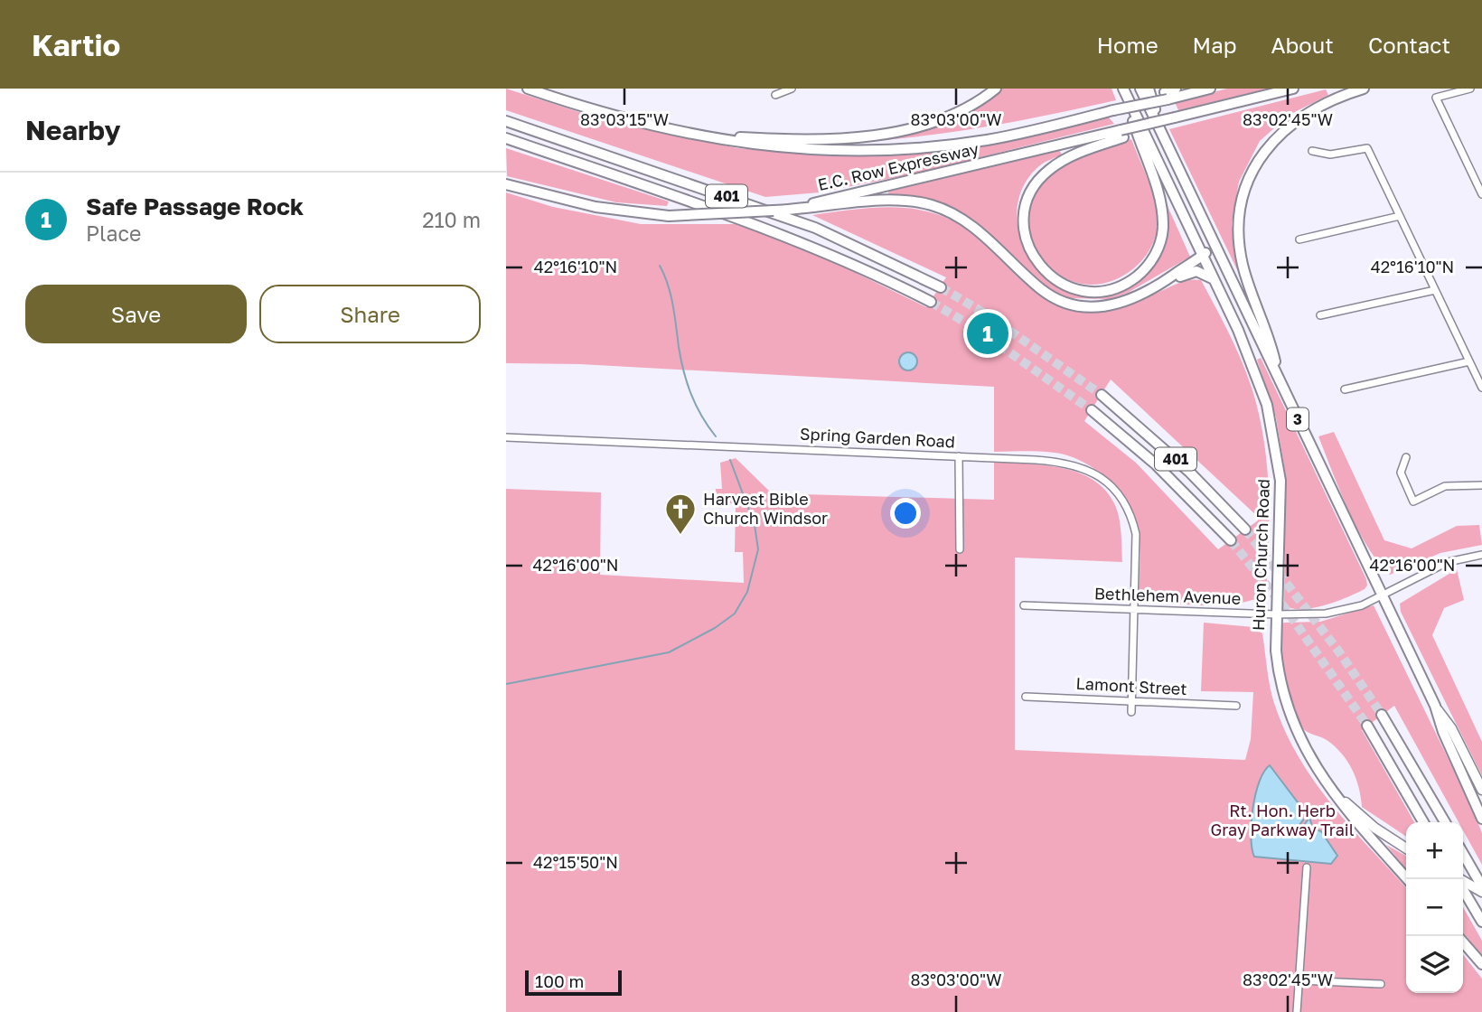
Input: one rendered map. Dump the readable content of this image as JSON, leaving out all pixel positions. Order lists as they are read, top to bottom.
{
  "streets": {
    "highway": [
      "E.C. Row Expressway",
      "401",
      "3",
      "Huron Church Road"
    ],
    "street": ["Spring Garden Road", "Bethlehem Avenue", "Lamont Street"]
  },
  "crossings": [
    ["3", "Bethlehem Avenue"],
    ["Spring Garden Road", "Bethlehem Avenue"],
    ["Spring Garden Road", "Lamont Street"],
    ["Huron Church Road", "Bethlehem Avenue"]
  ],
  "parks": ["Rt. Hon. Herb Gray Parkway Trail"],
  "places": {
    "church": ["Harvest Bible Church Windsor"]
  },
  "scale_bar": "100 m",
  "page": {
    "header": "Kartio",
    "nav": [
      "Home",
      "Map",
      "About",
      "Contact"
    ],
    "heading": "Nearby",
    "list": [
      {
        "mark": "1",
        "name": "Safe Passage Rock",
        "note": "Place",
        "value": "210 m"
      }
    ],
    "buttons": ["Save", "Share"],
    "pins": "1",
    "map_buttons": ["+", "−"],
    "scale": "100 m"
  },
  "coordinates": [
    "83°03'15\"W",
    "83°03'00\"W",
    "83°02'45\"W",
    "42°16'10\"N",
    "42°16'00\"N",
    "42°15'50\"N"
  ]
}
